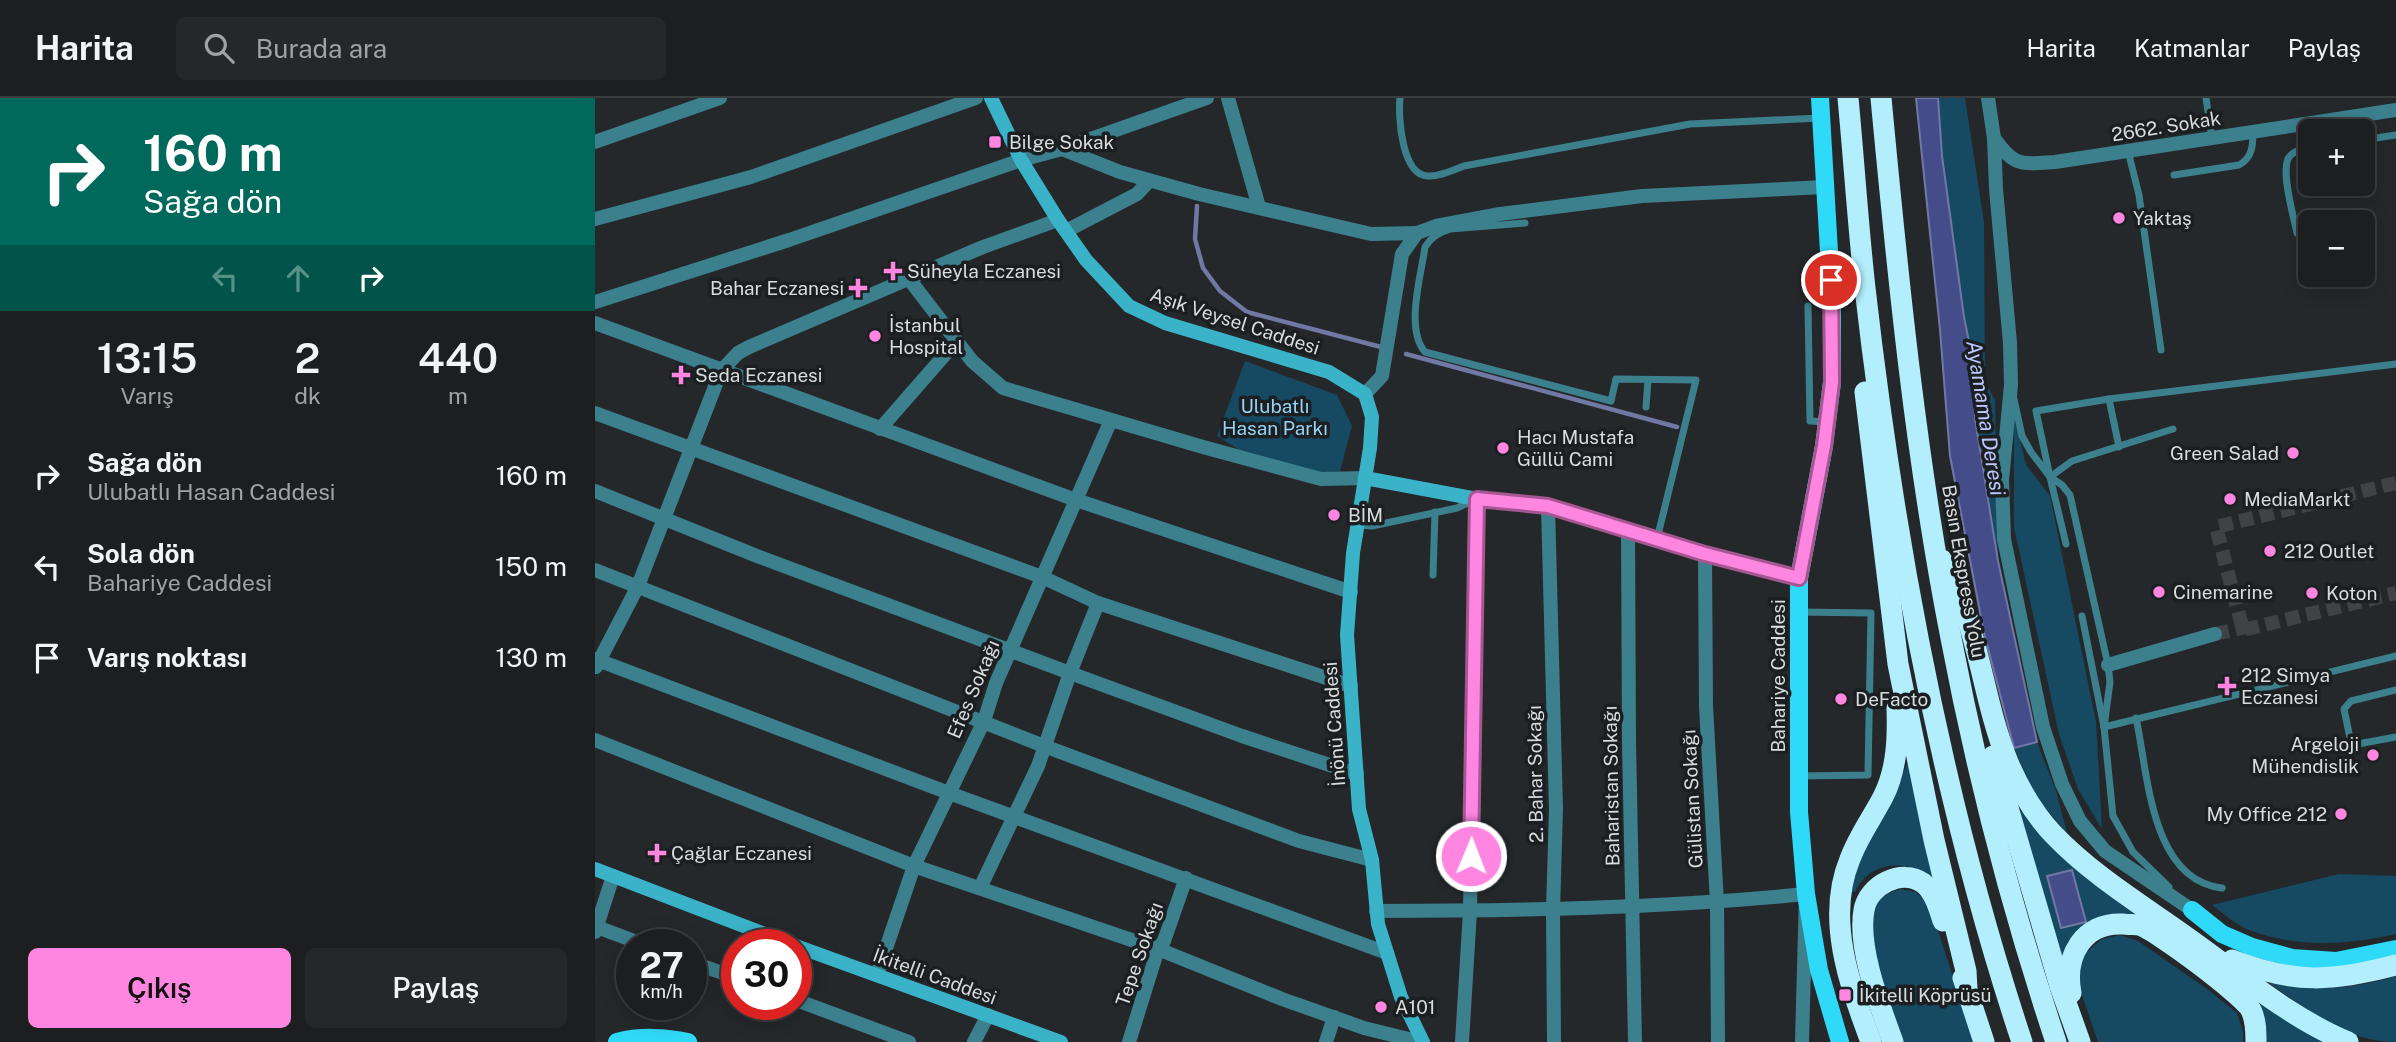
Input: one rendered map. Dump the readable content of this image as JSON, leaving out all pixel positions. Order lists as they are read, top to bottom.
{
  "streets": {
    "highway": ["Basın Ekspress Yolu"],
    "main road": [
      "Aşık Veysel Caddesi",
      "Bahariye Caddesi",
      "İnönü Caddesi",
      "İkitelli Caddesi"
    ],
    "street": [
      "2662. Sokak",
      "Efes Sokağı",
      "2. Bahar Sokağı",
      "Baharistan Sokağı",
      "Gülistan Sokağı",
      "Tepe Sokağı"
    ]
  },
  "crossings": [
    ["Aşık Veysel Caddesi", "İnönü Caddesi"],
    ["Efes Sokağı", "İkitelli Caddesi"]
  ],
  "water": ["Ayamama Deresi"],
  "parks": ["Ulubatlı Hasan Parkı"],
  "places": {
    "transit": ["Bilge Sokak", "İkitelli Köprüsü"],
    "other": [
      "Yaktaş",
      "İstanbul Hospital",
      "Hacı Mustafa Güllü Cami",
      "Green Salad",
      "MediaMarkt",
      "BİM",
      "212 Outlet",
      "Cinemarine",
      "Koton",
      "DeFacto",
      "Argeloji Mühendislik",
      "My Office 212",
      "A101"
    ],
    "health": [
      "Süheyla Eczanesi",
      "Bahar Eczanesi",
      "Seda Eczanesi",
      "212 Simya Eczanesi",
      "Çağlar Eczanesi"
    ]
  },
  "page": {
    "header": "Harita",
    "search": "Burada ara",
    "nav": ["Harita", "Katmanlar", "Paylaş"],
    "turn": ["160 m", "Sağa dön"],
    "map_buttons": ["+", "−"],
    "eta": [
      "13:15",
      "Varış",
      "2",
      "dk",
      "440",
      "m"
    ],
    "list": [
      {
        "name": "Sağa dön",
        "note": "Ulubatlı Hasan Caddesi",
        "value": "160 m"
      },
      {
        "name": "Sola dön",
        "note": "Bahariye Caddesi",
        "value": "150 m"
      },
      {
        "name": "Varış noktası",
        "value": "130 m"
      }
    ],
    "speed": "27 km/h",
    "limit": "30",
    "buttons": ["Çıkış", "Paylaş"]
  }
}
